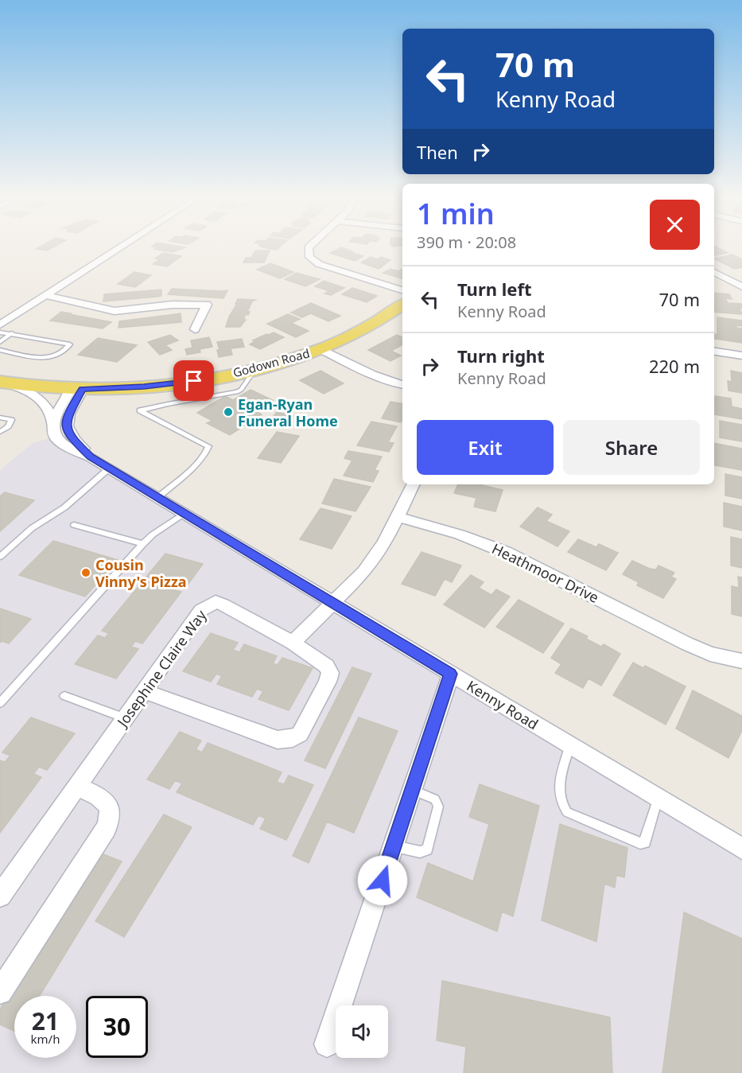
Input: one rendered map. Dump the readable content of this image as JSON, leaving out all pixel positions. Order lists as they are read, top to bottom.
{
  "streets": {
    "main road": ["Godown Road", "Kenny Road"],
    "street": ["Heathmoor Drive", "Josephine Claire Way"]
  },
  "crossings": [
    ["Godown Road", "Kenny Road"]
  ],
  "places": ["Egan-Ryan Funeral Home", "Cousin Vinny's Pizza"],
  "page": {
    "turn": ["70 m", "Kenny Road"],
    "then": "Then",
    "heading": ["1 min", "390 m · 20:08"],
    "list": [
      {
        "name": "Turn left",
        "note": "Kenny Road",
        "value": "70 m"
      },
      {
        "name": "Turn right",
        "note": "Kenny Road",
        "value": "220 m"
      }
    ],
    "buttons": ["Exit", "Share"],
    "speed": "21 km/h",
    "limit": "30"
  }
}
